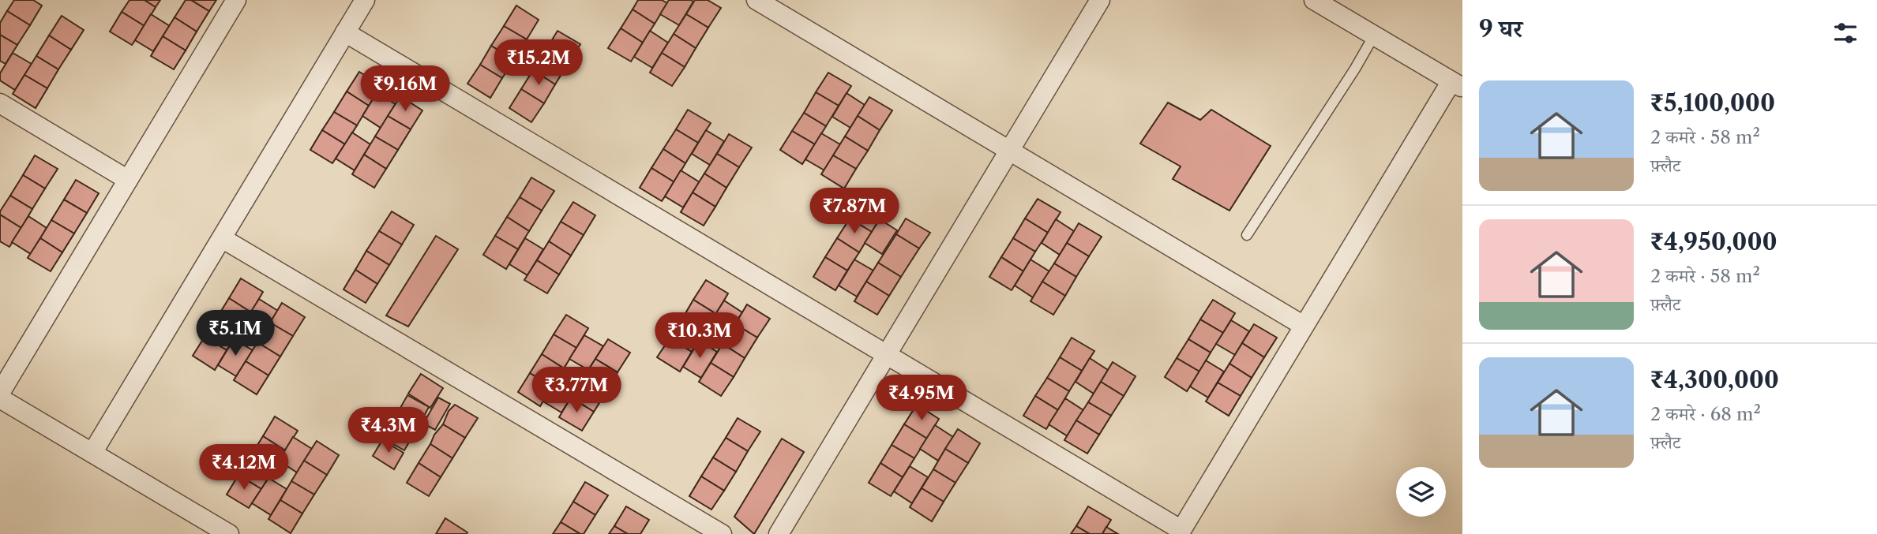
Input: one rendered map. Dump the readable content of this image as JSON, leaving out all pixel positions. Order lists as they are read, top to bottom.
{
  "page": {
    "heading": "9 घर",
    "price": [
      "₹15.2M",
      "₹9.16M",
      "₹7.87M",
      "₹5.1M",
      "₹10.3M",
      "₹3.77M",
      "₹4.95M",
      "₹4.3M",
      "₹4.12M"
    ],
    "list": [
      {
        "name": "₹5,100,000",
        "note": "2 कमरे · 58 m² · फ़्लैट"
      },
      {
        "name": "₹4,950,000",
        "note": "2 कमरे · 58 m² · फ़्लैट"
      },
      {
        "name": "₹4,300,000",
        "note": "2 कमरे · 68 m² · फ़्लैट"
      }
    ]
  }
}
